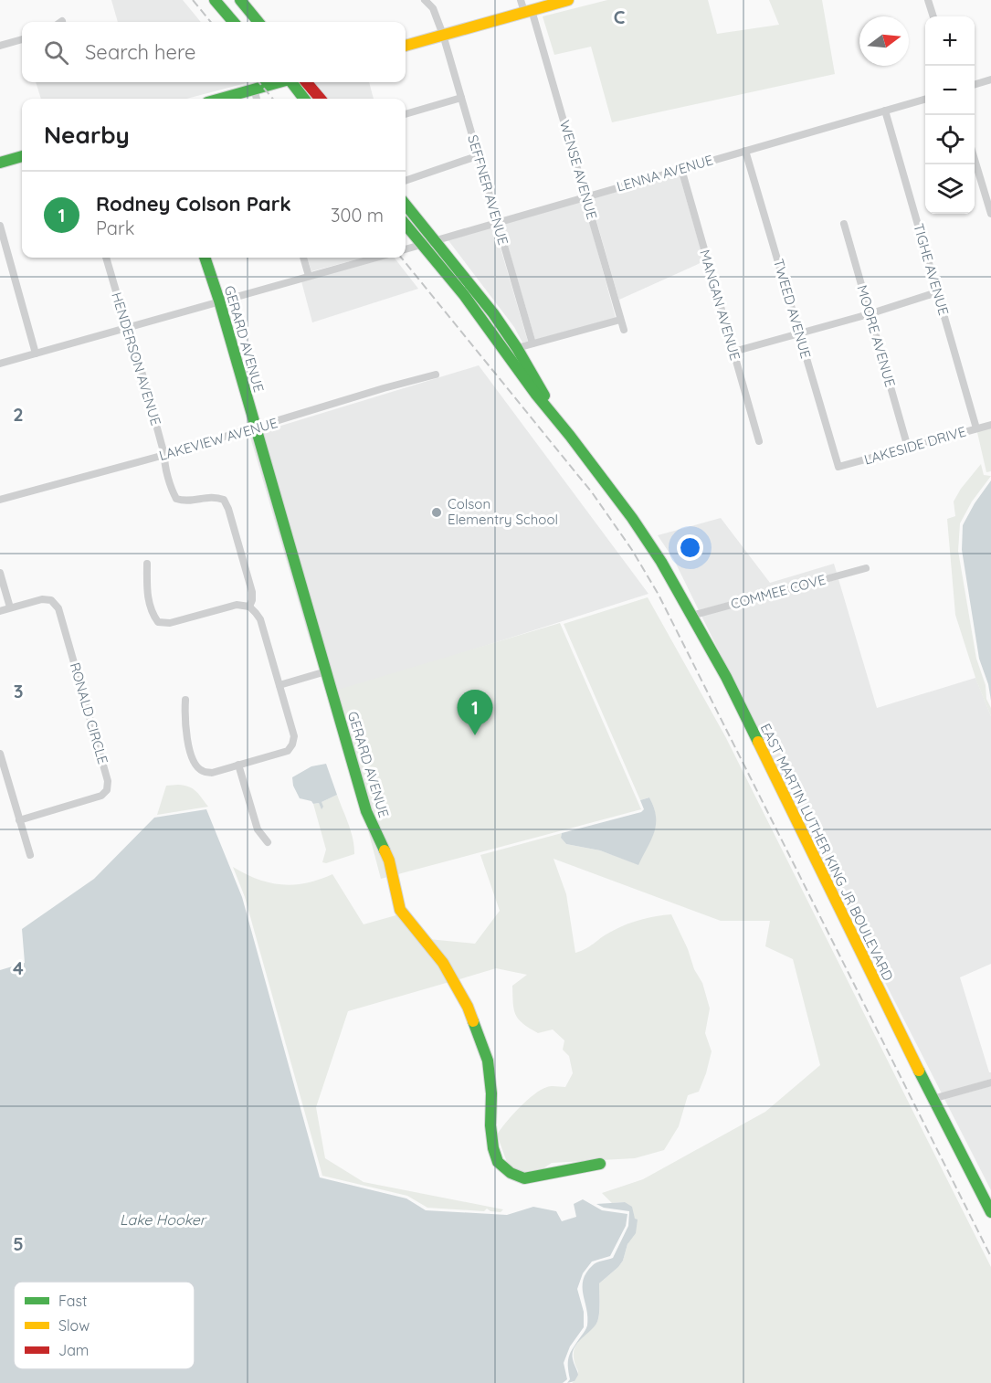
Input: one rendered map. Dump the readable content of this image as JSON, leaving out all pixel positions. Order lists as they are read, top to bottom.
{
  "streets": {
    "main road": ["GERARD AVENUE", "EAST MARTIN LUTHER KING JR BOULEVARD"],
    "street": [
      "WENSE AVENUE",
      "LENNA AVENUE",
      "SEFFNER AVENUE",
      "TIGHE AVENUE",
      "MANGAN AVENUE",
      "TWEED AVENUE",
      "MOORE AVENUE",
      "HENDERSON AVENUE",
      "LAKEVIEW AVENUE",
      "LAKESIDE DRIVE",
      "COMMEE COVE",
      "RONALD CIRCLE"
    ]
  },
  "crossings": [
    ["WENSE AVENUE", "LENNA AVENUE"],
    ["LENNA AVENUE", "SEFFNER AVENUE"],
    ["LENNA AVENUE", "TIGHE AVENUE"],
    ["LENNA AVENUE", "MANGAN AVENUE"],
    ["LENNA AVENUE", "TWEED AVENUE"],
    ["TIGHE AVENUE", "LAKESIDE DRIVE"],
    ["TWEED AVENUE", "LAKESIDE DRIVE"],
    ["MOORE AVENUE", "LAKESIDE DRIVE"],
    ["GERARD AVENUE", "LAKEVIEW AVENUE"],
    ["HENDERSON AVENUE", "LAKEVIEW AVENUE"],
    ["COMMEE COVE", "EAST MARTIN LUTHER KING JR BOULEVARD"]
  ],
  "water": ["Lake Hooker"],
  "places": ["Colson Elementry School"],
  "legend": ["Fast", "Slow", "Jam"],
  "north": "right",
  "page": {
    "map_buttons": ["+", "−"],
    "search": "Search here",
    "heading": "Nearby",
    "list": [
      {
        "mark": "1",
        "name": "Rodney Colson Park",
        "note": "Park",
        "value": "300 m"
      }
    ],
    "pins": "1"
  },
  "grid": {
    "columns": ["C"],
    "rows": [
      "2",
      "3",
      "4",
      "5"
    ]
  }
}
